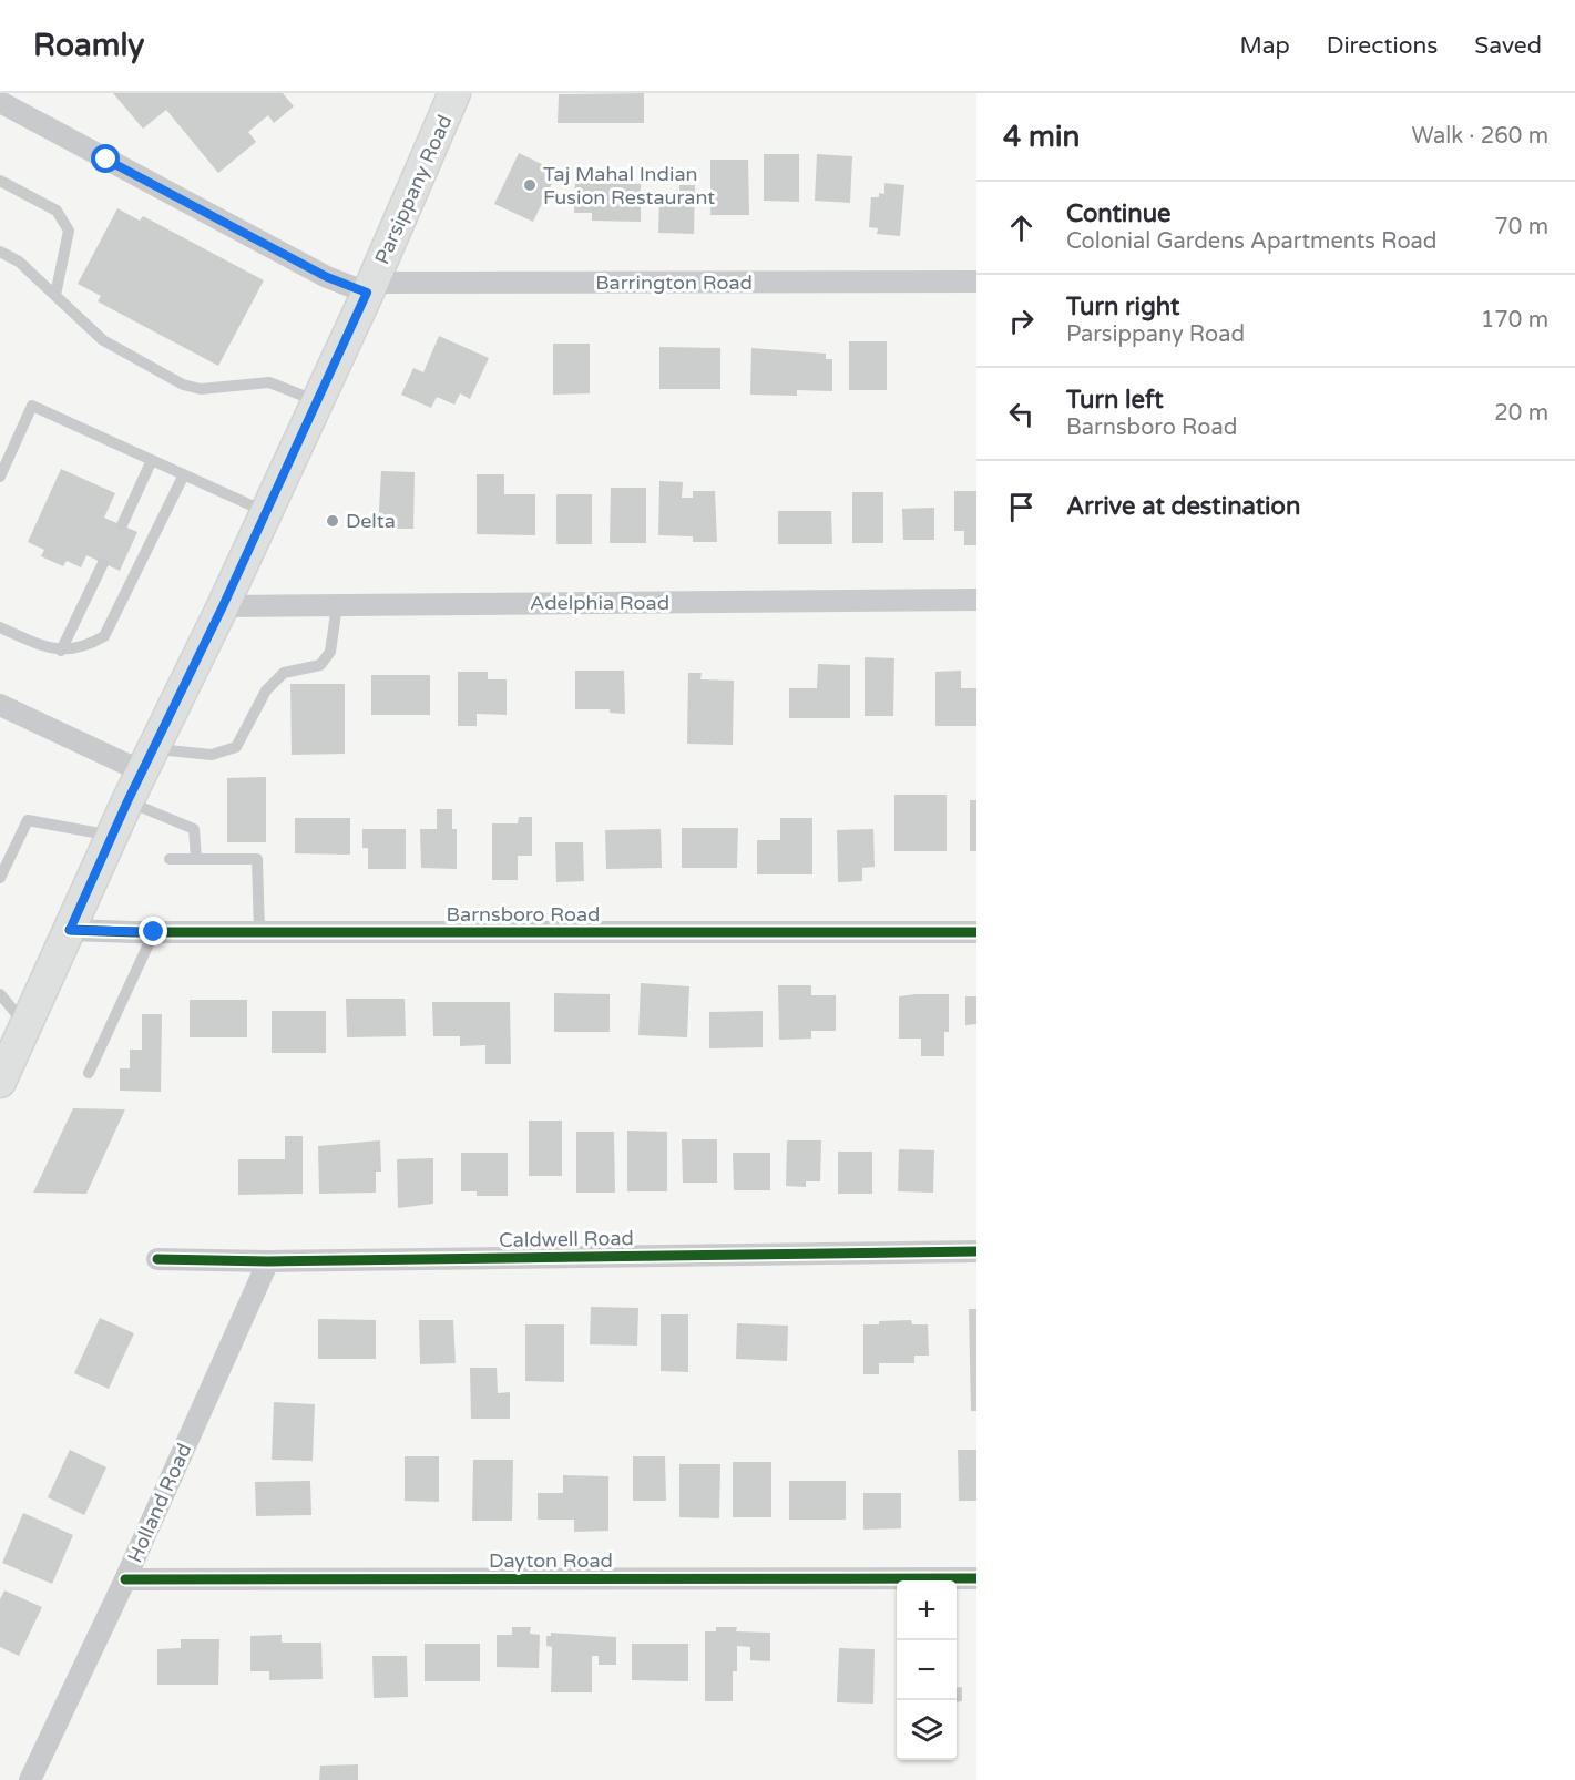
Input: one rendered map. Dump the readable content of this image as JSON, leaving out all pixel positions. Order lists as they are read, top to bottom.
{
  "streets": {
    "main road": ["Parsippany Road"],
    "street": [
      "Barrington Road",
      "Adelphia Road",
      "Barnsboro Road",
      "Caldwell Road",
      "Holland Road",
      "Dayton Road"
    ]
  },
  "crossings": [
    ["Parsippany Road", "Barrington Road"],
    ["Parsippany Road", "Adelphia Road"],
    ["Parsippany Road", "Barnsboro Road"],
    ["Caldwell Road", "Holland Road"],
    ["Holland Road", "Dayton Road"]
  ],
  "places": ["Taj Mahal Indian Fusion Restaurant", "Delta"],
  "page": {
    "header": "Roamly",
    "nav": ["Map", "Directions", "Saved"],
    "heading": ["4 min", "Walk · 260 m"],
    "list": [
      ["Continue", "Colonial Gardens Apartments Road", "70 m"],
      ["Turn right", "Parsippany Road", "170 m"],
      ["Turn left", "Barnsboro Road", "20 m"],
      "Arrive at destination"
    ],
    "map_buttons": ["+", "−"]
  }
}
